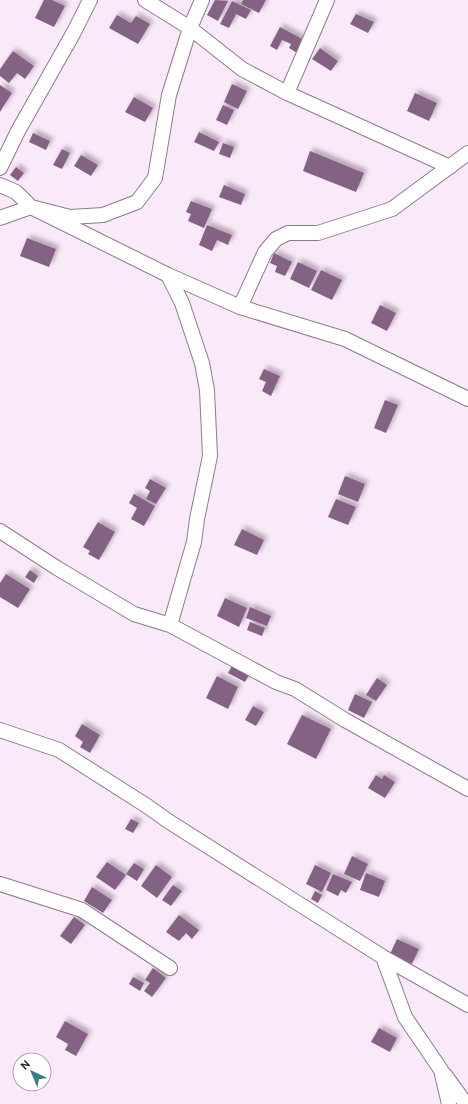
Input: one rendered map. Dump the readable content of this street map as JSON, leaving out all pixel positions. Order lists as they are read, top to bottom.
{
  "north": "top left"
}
